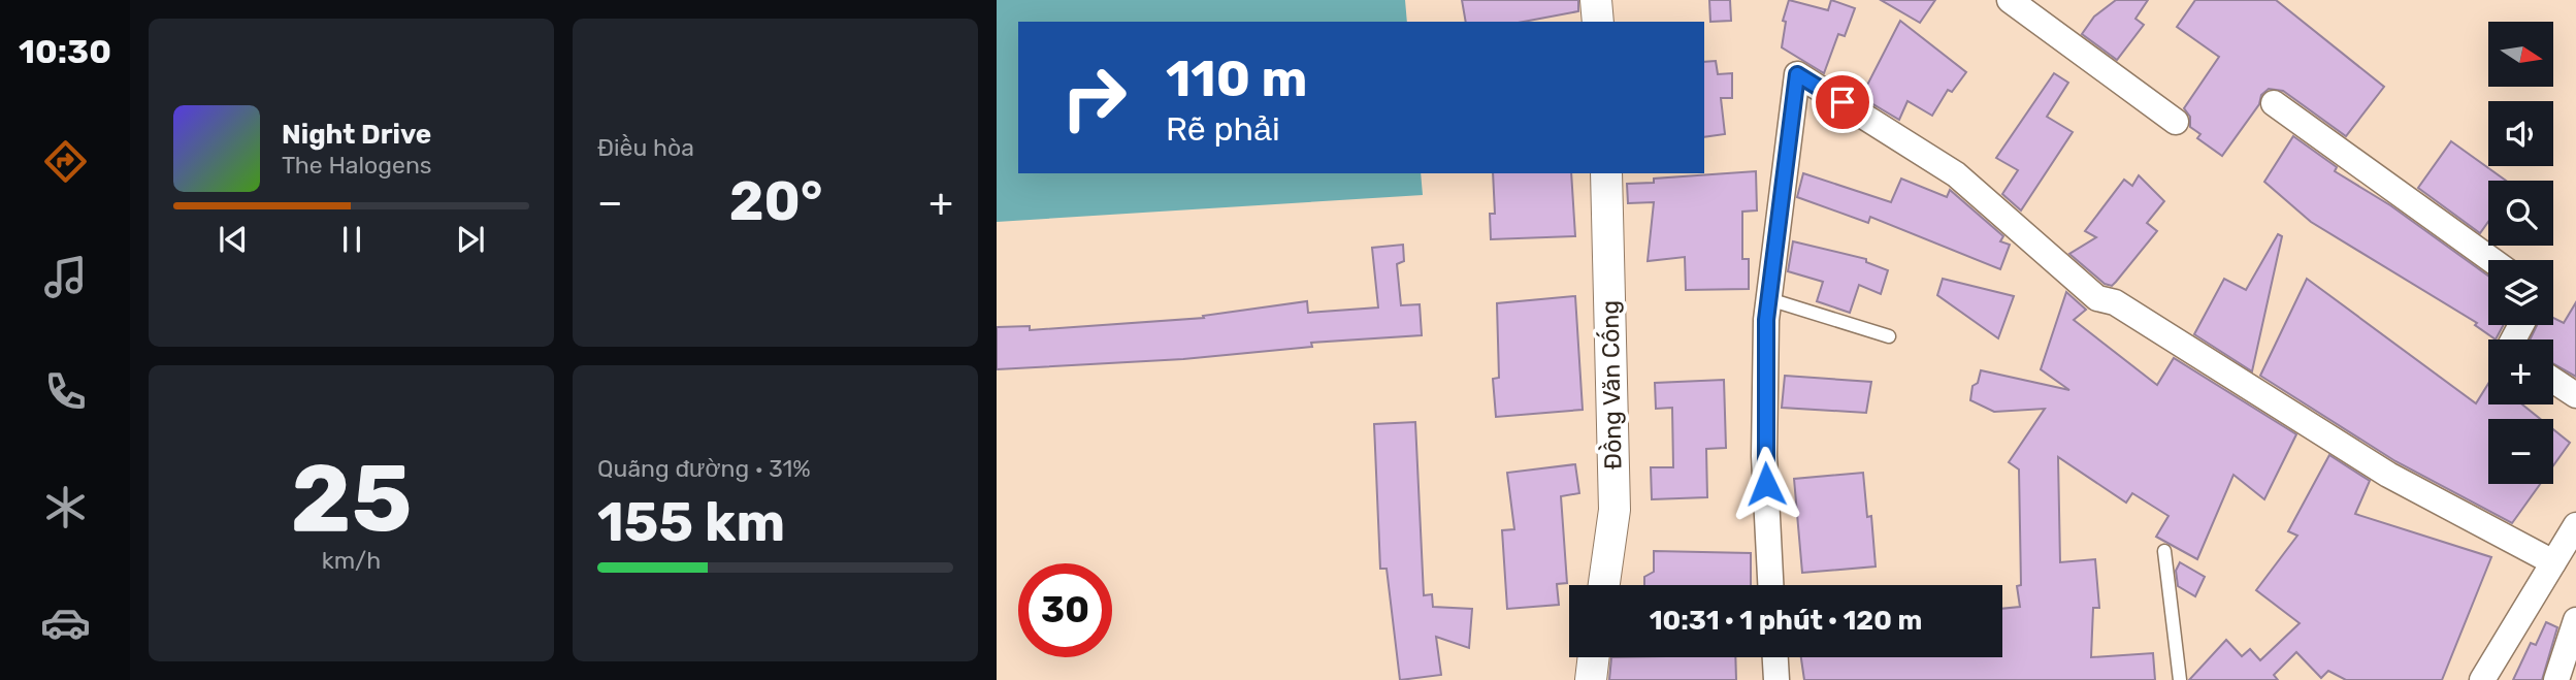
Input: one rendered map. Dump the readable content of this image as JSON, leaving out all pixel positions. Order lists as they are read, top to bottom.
{
  "streets": {
    "street": ["Đồng Văn Cống"]
  },
  "north": "right",
  "page": {
    "tabs": "10:30",
    "tile": [
      "Điều hòa",
      ["25", "km/h"],
      ["Quãng đường · 31%", "155 km"]
    ],
    "map_buttons": ["+", "−"],
    "turn": ["110 m", "Rẽ phải"],
    "song": ["Night Drive", "The Halogens"],
    "heat": ["−", "20°", "+"],
    "limit": "30",
    "trip": "10:31 · 1 phút · 120 m"
  }
}
